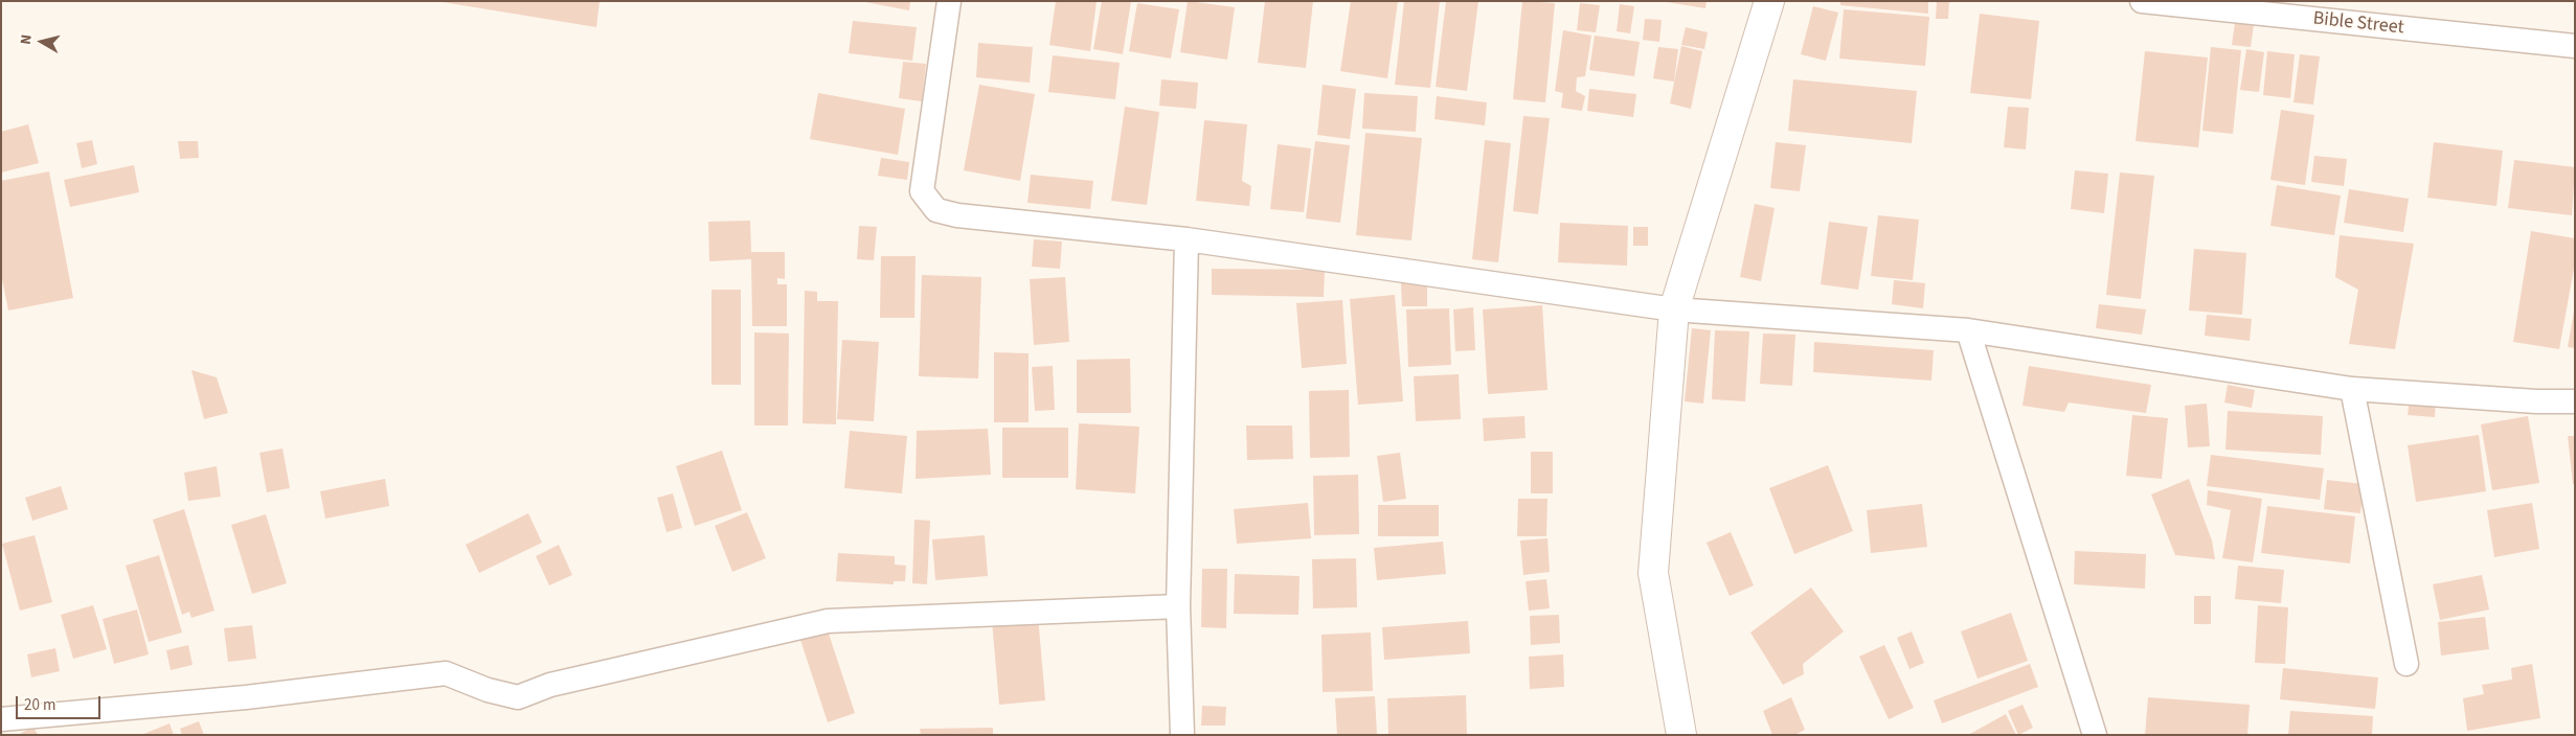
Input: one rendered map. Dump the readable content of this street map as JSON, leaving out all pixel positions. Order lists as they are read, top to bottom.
{
  "streets": {
    "street": ["Bible Street"]
  },
  "scale_bar": "20 m",
  "north": "left"
}
